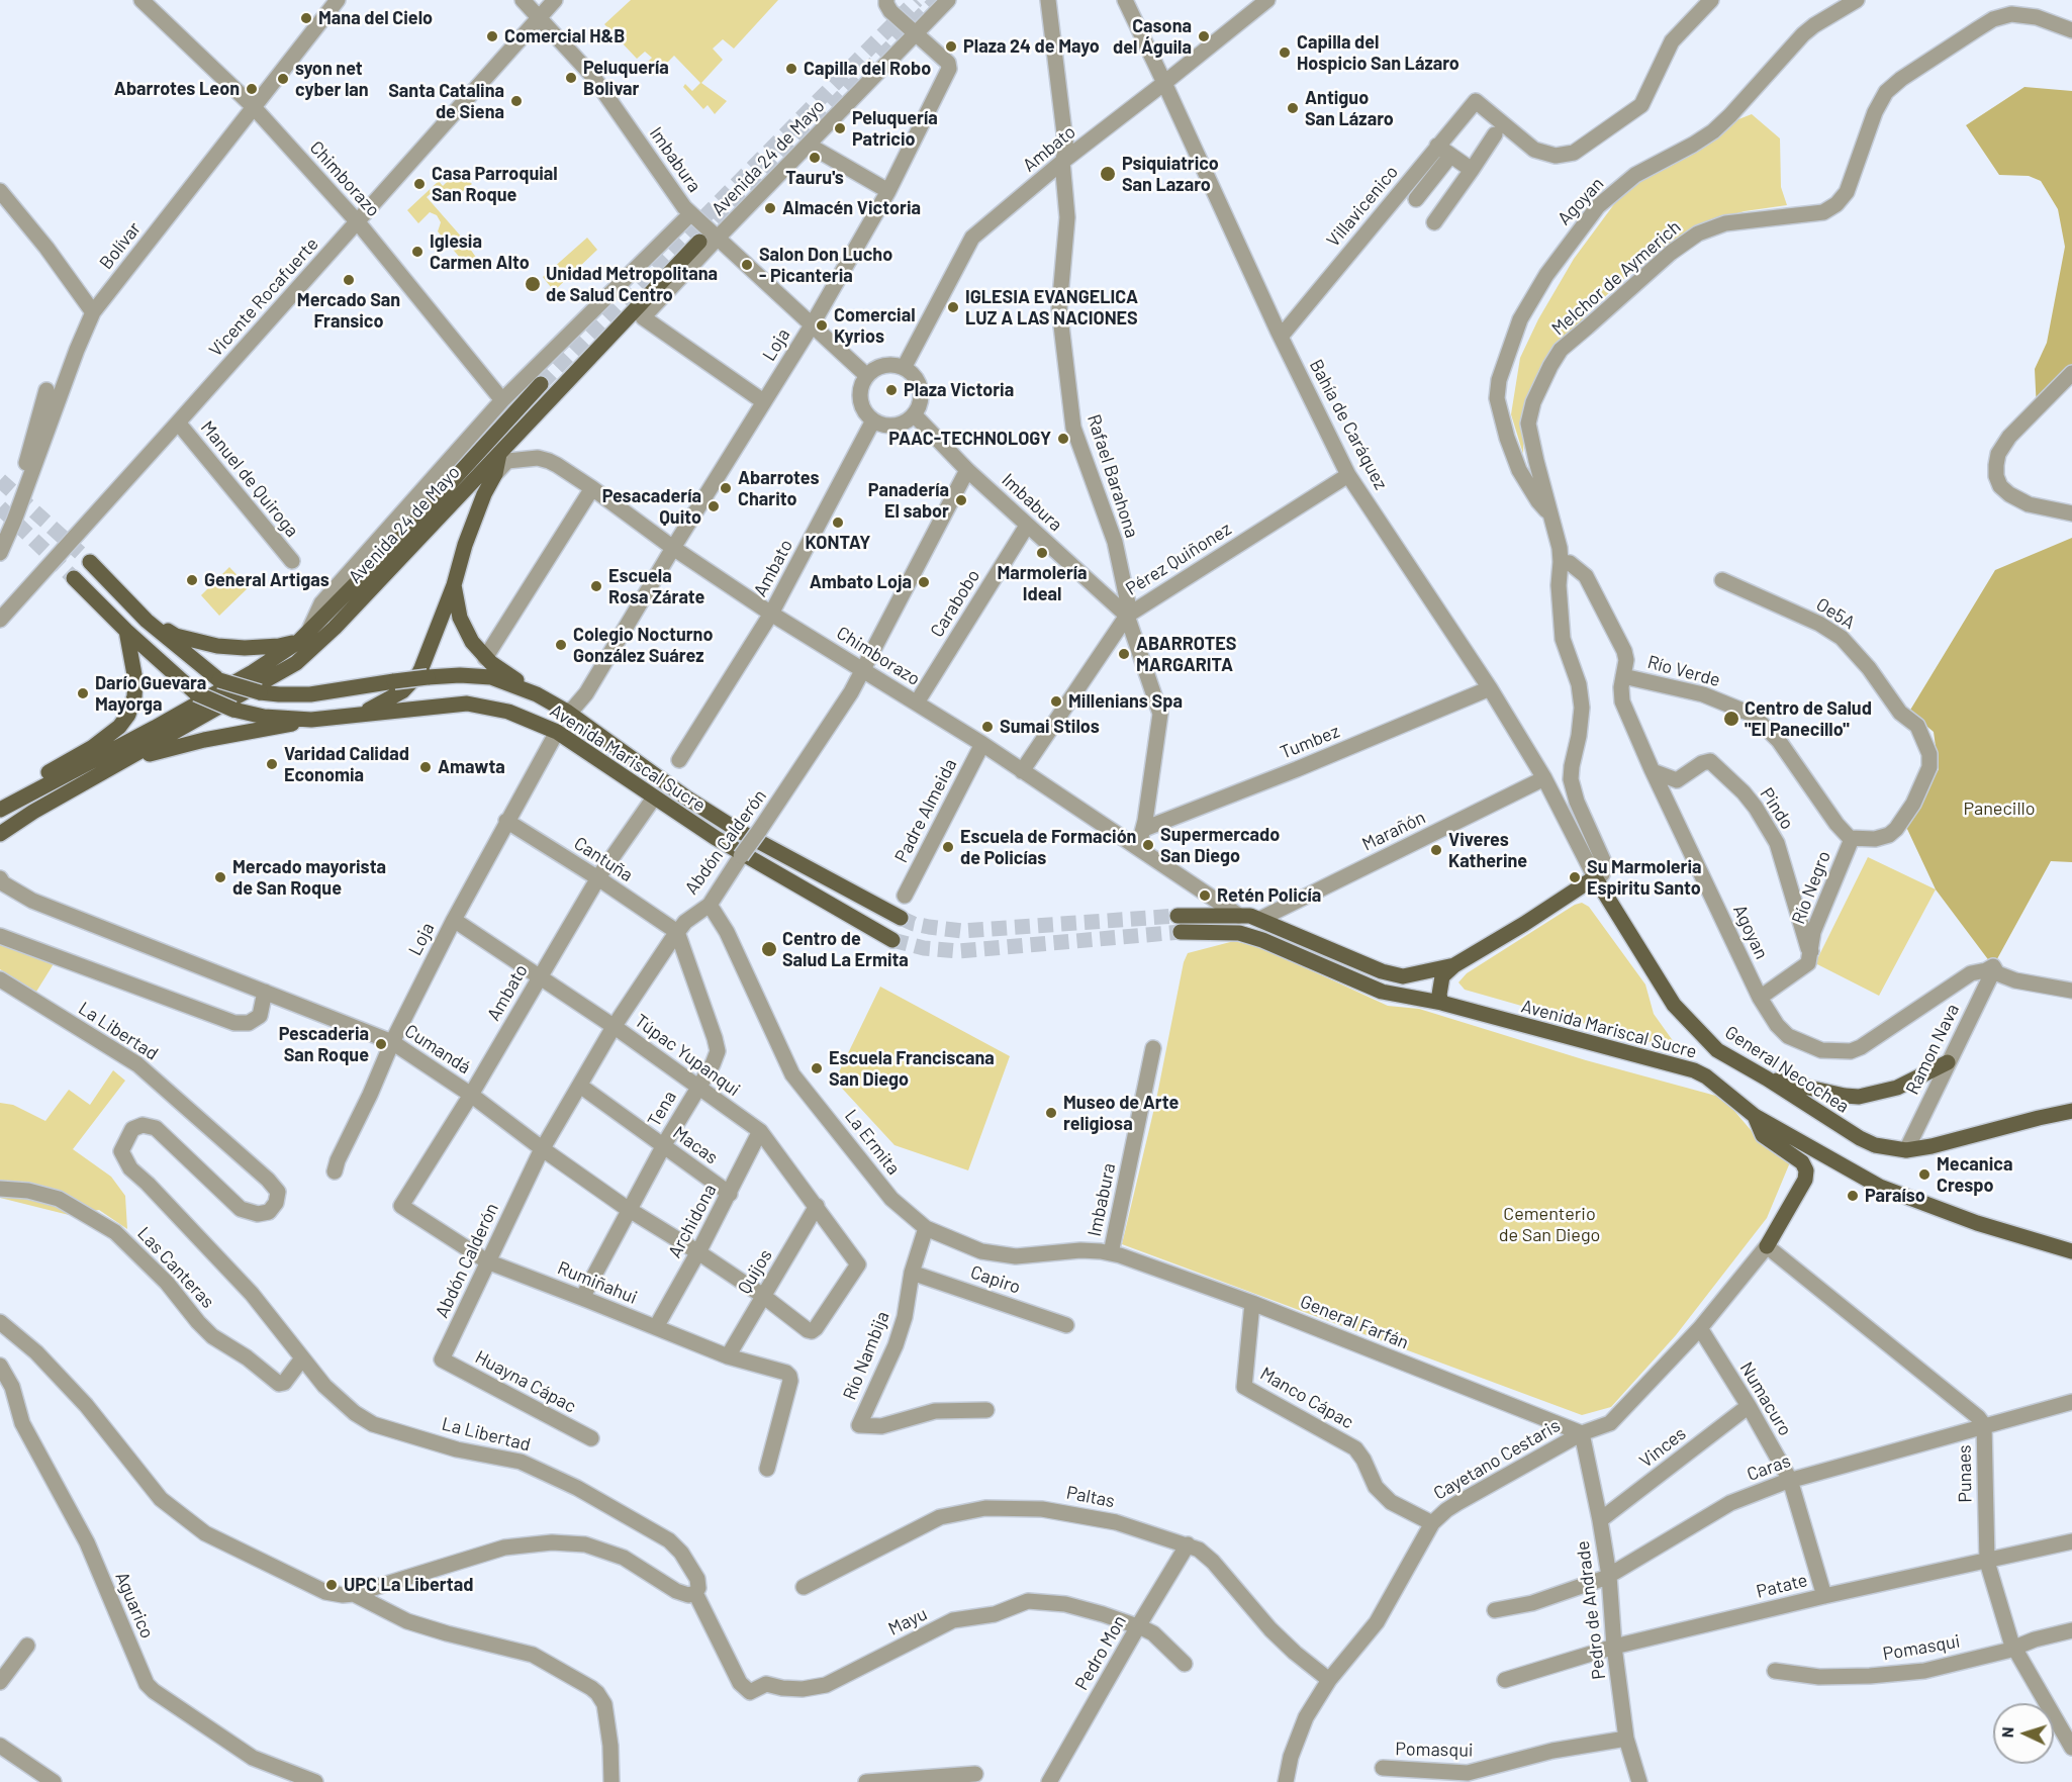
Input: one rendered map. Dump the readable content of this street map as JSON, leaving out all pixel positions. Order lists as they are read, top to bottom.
{
  "streets": {
    "main road": ["Avenida 24 de Mayo", "Avenida Mariscal Sucre", "General Necochea"],
    "street": [
      "Ambato",
      "Imbabura",
      "Chimborazo",
      "Agoyan",
      "Villavicenico",
      "Bolívar",
      "Melchor de Aymerich",
      "Vicente Rocafuerte",
      "Loja",
      "Bahía de Caráquez",
      "Rafael Barahona",
      "Manuel de Quiroga",
      "Pérez Quiñonez",
      "Carabobo",
      "Oe5A",
      "Río Verde",
      "Tumbez",
      "Pindo",
      "Padre Almeida",
      "Marañón",
      "Abdón Calderón",
      "Cantuña",
      "Río Negro",
      "La Libertad",
      "Cumandá",
      "Ramon Nava",
      "Túpac Yupanqui",
      "Tena",
      "La Ermita",
      "Macas",
      "Archidona",
      "Las Canteras",
      "Quijos",
      "Capiro",
      "Rumiñahui",
      "General Farfán",
      "Río Nambija",
      "Huayna Cápac",
      "Manco Cápac",
      "Numacuro",
      "Vinces",
      "Cayetano Cestaris",
      "Caras",
      "Punaes",
      "Paltas",
      "Patate",
      "Aguarico",
      "Pedro de Andrade",
      "Mayu",
      "Pomasqui",
      "Pedro Mon"
    ]
  },
  "crossings": [
    ["Ambato", "Imbabura"],
    ["Ambato", "Chimborazo"],
    ["Ambato", "Bahía de Caráquez"],
    ["Ambato", "Rafael Barahona"],
    ["Ambato", "Cantuña"],
    ["Ambato", "Cumandá"],
    ["Ambato", "Túpac Yupanqui"],
    ["Ambato", "Rumiñahui"],
    ["Avenida 24 de Mayo", "Imbabura"],
    ["Avenida 24 de Mayo", "Chimborazo"],
    ["Avenida 24 de Mayo", "Loja"],
    ["Imbabura", "Vicente Rocafuerte"],
    ["Imbabura", "Loja"],
    ["Imbabura", "Rafael Barahona"],
    ["Imbabura", "Pérez Quiñonez"],
    ["Imbabura", "Carabobo"],
    ["Imbabura", "Abdón Calderón"],
    ["Imbabura", "La Ermita"],
    ["Imbabura", "General Farfán"],
    ["Chimborazo", "Bolívar"],
    ["Chimborazo", "Vicente Rocafuerte"],
    ["Chimborazo", "Loja"],
    ["Chimborazo", "Rafael Barahona"],
    ["Chimborazo", "Pérez Quiñonez"],
    ["Chimborazo", "Carabobo"],
    ["Chimborazo", "Padre Almeida"],
    ["Chimborazo", "Abdón Calderón"],
    ["Agoyan", "Melchor de Aymerich"],
    ["Agoyan", "Río Verde"],
    ["Agoyan", "Pindo"],
    ["Agoyan", "Río Negro"],
    ["Agoyan", "Ramon Nava"],
    ["Villavicenico", "Bahía de Caráquez"],
    ["Melchor de Aymerich", "Bahía de Caráquez"],
    ["Melchor de Aymerich", "General Necochea"],
    ["Vicente Rocafuerte", "Manuel de Quiroga"],
    ["Loja", "Avenida Mariscal Sucre"],
    ["Loja", "Cantuña"],
    ["Loja", "Cumandá"],
    ["Loja", "Túpac Yupanqui"],
    ["Bahía de Caráquez", "Pérez Quiñonez"],
    ["Bahía de Caráquez", "Tumbez"],
    ["Bahía de Caráquez", "Marañón"],
    ["Bahía de Caráquez", "General Necochea"],
    ["Rafael Barahona", "Pérez Quiñonez"],
    ["Rafael Barahona", "Tumbez"],
    ["Oe5A", "Río Verde"],
    ["Oe5A", "Río Negro"],
    ["Río Verde", "Río Negro"],
    ["Pindo", "Río Negro"],
    ["Abdón Calderón", "Cantuña"],
    ["Abdón Calderón", "Cumandá"],
    ["Abdón Calderón", "Túpac Yupanqui"],
    ["Abdón Calderón", "Tena"],
    ["Abdón Calderón", "La Ermita"],
    ["Abdón Calderón", "Macas"],
    ["Abdón Calderón", "Rumiñahui"],
    ["Abdón Calderón", "Huayna Cápac"],
    ["Cantuña", "Tena"],
    ["La Libertad", "Las Canteras"],
    ["La Libertad", "Mayu"],
    ["Cumandá", "Túpac Yupanqui"],
    ["Cumandá", "Tena"],
    ["Cumandá", "Archidona"],
    ["Cumandá", "Quijos"],
    ["Ramon Nava", "General Necochea"],
    ["Túpac Yupanqui", "Tena"],
    ["Túpac Yupanqui", "Archidona"],
    ["Túpac Yupanqui", "Quijos"],
    ["Tena", "Macas"],
    ["Tena", "Rumiñahui"],
    ["La Ermita", "General Farfán"],
    ["La Ermita", "Río Nambija"],
    ["Macas", "Archidona"],
    ["Archidona", "Rumiñahui"],
    ["Quijos", "Rumiñahui"],
    ["Capiro", "Río Nambija"],
    ["General Farfán", "Manco Cápac"],
    ["General Farfán", "Cayetano Cestaris"],
    ["General Farfán", "Pedro de Andrade"],
    ["Manco Cápac", "Cayetano Cestaris"],
    ["Numacuro", "Vinces"],
    ["Numacuro", "Cayetano Cestaris"],
    ["Numacuro", "Caras"],
    ["Numacuro", "Patate"],
    ["Vinces", "Pedro de Andrade"],
    ["Cayetano Cestaris", "Punaes"],
    ["Cayetano Cestaris", "Paltas"],
    ["Cayetano Cestaris", "Pedro de Andrade"],
    ["Caras", "Punaes"],
    ["Caras", "Pedro de Andrade"],
    ["Punaes", "Patate"],
    ["Punaes", "Pomasqui"],
    ["Paltas", "Pedro Mon"],
    ["Patate", "Pedro de Andrade"],
    ["Pedro de Andrade", "Pomasqui"],
    ["Mayu", "Pedro Mon"]
  ],
  "parks": ["Panecillo", "Cementerio de San Diego"],
  "places": [
    "Mana del Cielo",
    "Comercial H&B",
    "Casona del Águila",
    "Plaza 24 de Mayo",
    "Capilla del Hospicio San Lázaro",
    "Capilla del Robo",
    "Peluquería Bolivar",
    "syon net cyber lan",
    "Abarrotes Leon",
    "Santa Catalina de Siena",
    "Antiguo San Lázaro",
    "Peluquería Patricio",
    "Tauru's",
    "Psiquiatrico San Lazaro",
    "Casa Parroquial San Roque",
    "Almacén Victoria",
    "Iglesia Carmen Alto",
    "Salon Don Lucho - Picanteria",
    "Mercado San Fransico",
    "Unidad Metropolitana de Salud Centro",
    "IGLESIA EVANGELICA LUZ A LAS NACIONES",
    "Comercial Kyrios",
    "Plaza Victoria",
    "PAAC-TECHNOLOGY",
    "Abarrotes Charito",
    "Panadería El sabor",
    "Pesacadería Quito",
    "KONTAY",
    "Marmolería Ideal",
    "General Artigas",
    "Ambato Loja",
    "Escuela Rosa Zárate",
    "Colegio Nocturno González Suárez",
    "ABARROTES MARGARITA",
    "Darío Guevara Mayorga",
    "Millenians Spa",
    "Centro de Salud \"El Panecillo\"",
    "Sumai Stilos",
    "Varidad Calidad Economia",
    "Amawta",
    "Supermercado San Diego",
    "Escuela de Formación de Policías",
    "Viveres Katherine",
    "Mercado mayorista de San Roque",
    "Su Marmoleria Espiritu Santo",
    "Retén Policía",
    "Centro de Salud La Ermita",
    "Pescaderia San Roque",
    "Escuela Franciscana San Diego",
    "Museo de Arte religiosa",
    "Mecanica Crespo",
    "Paraíso",
    "UPC La Libertad"
  ],
  "north": "left"
}
